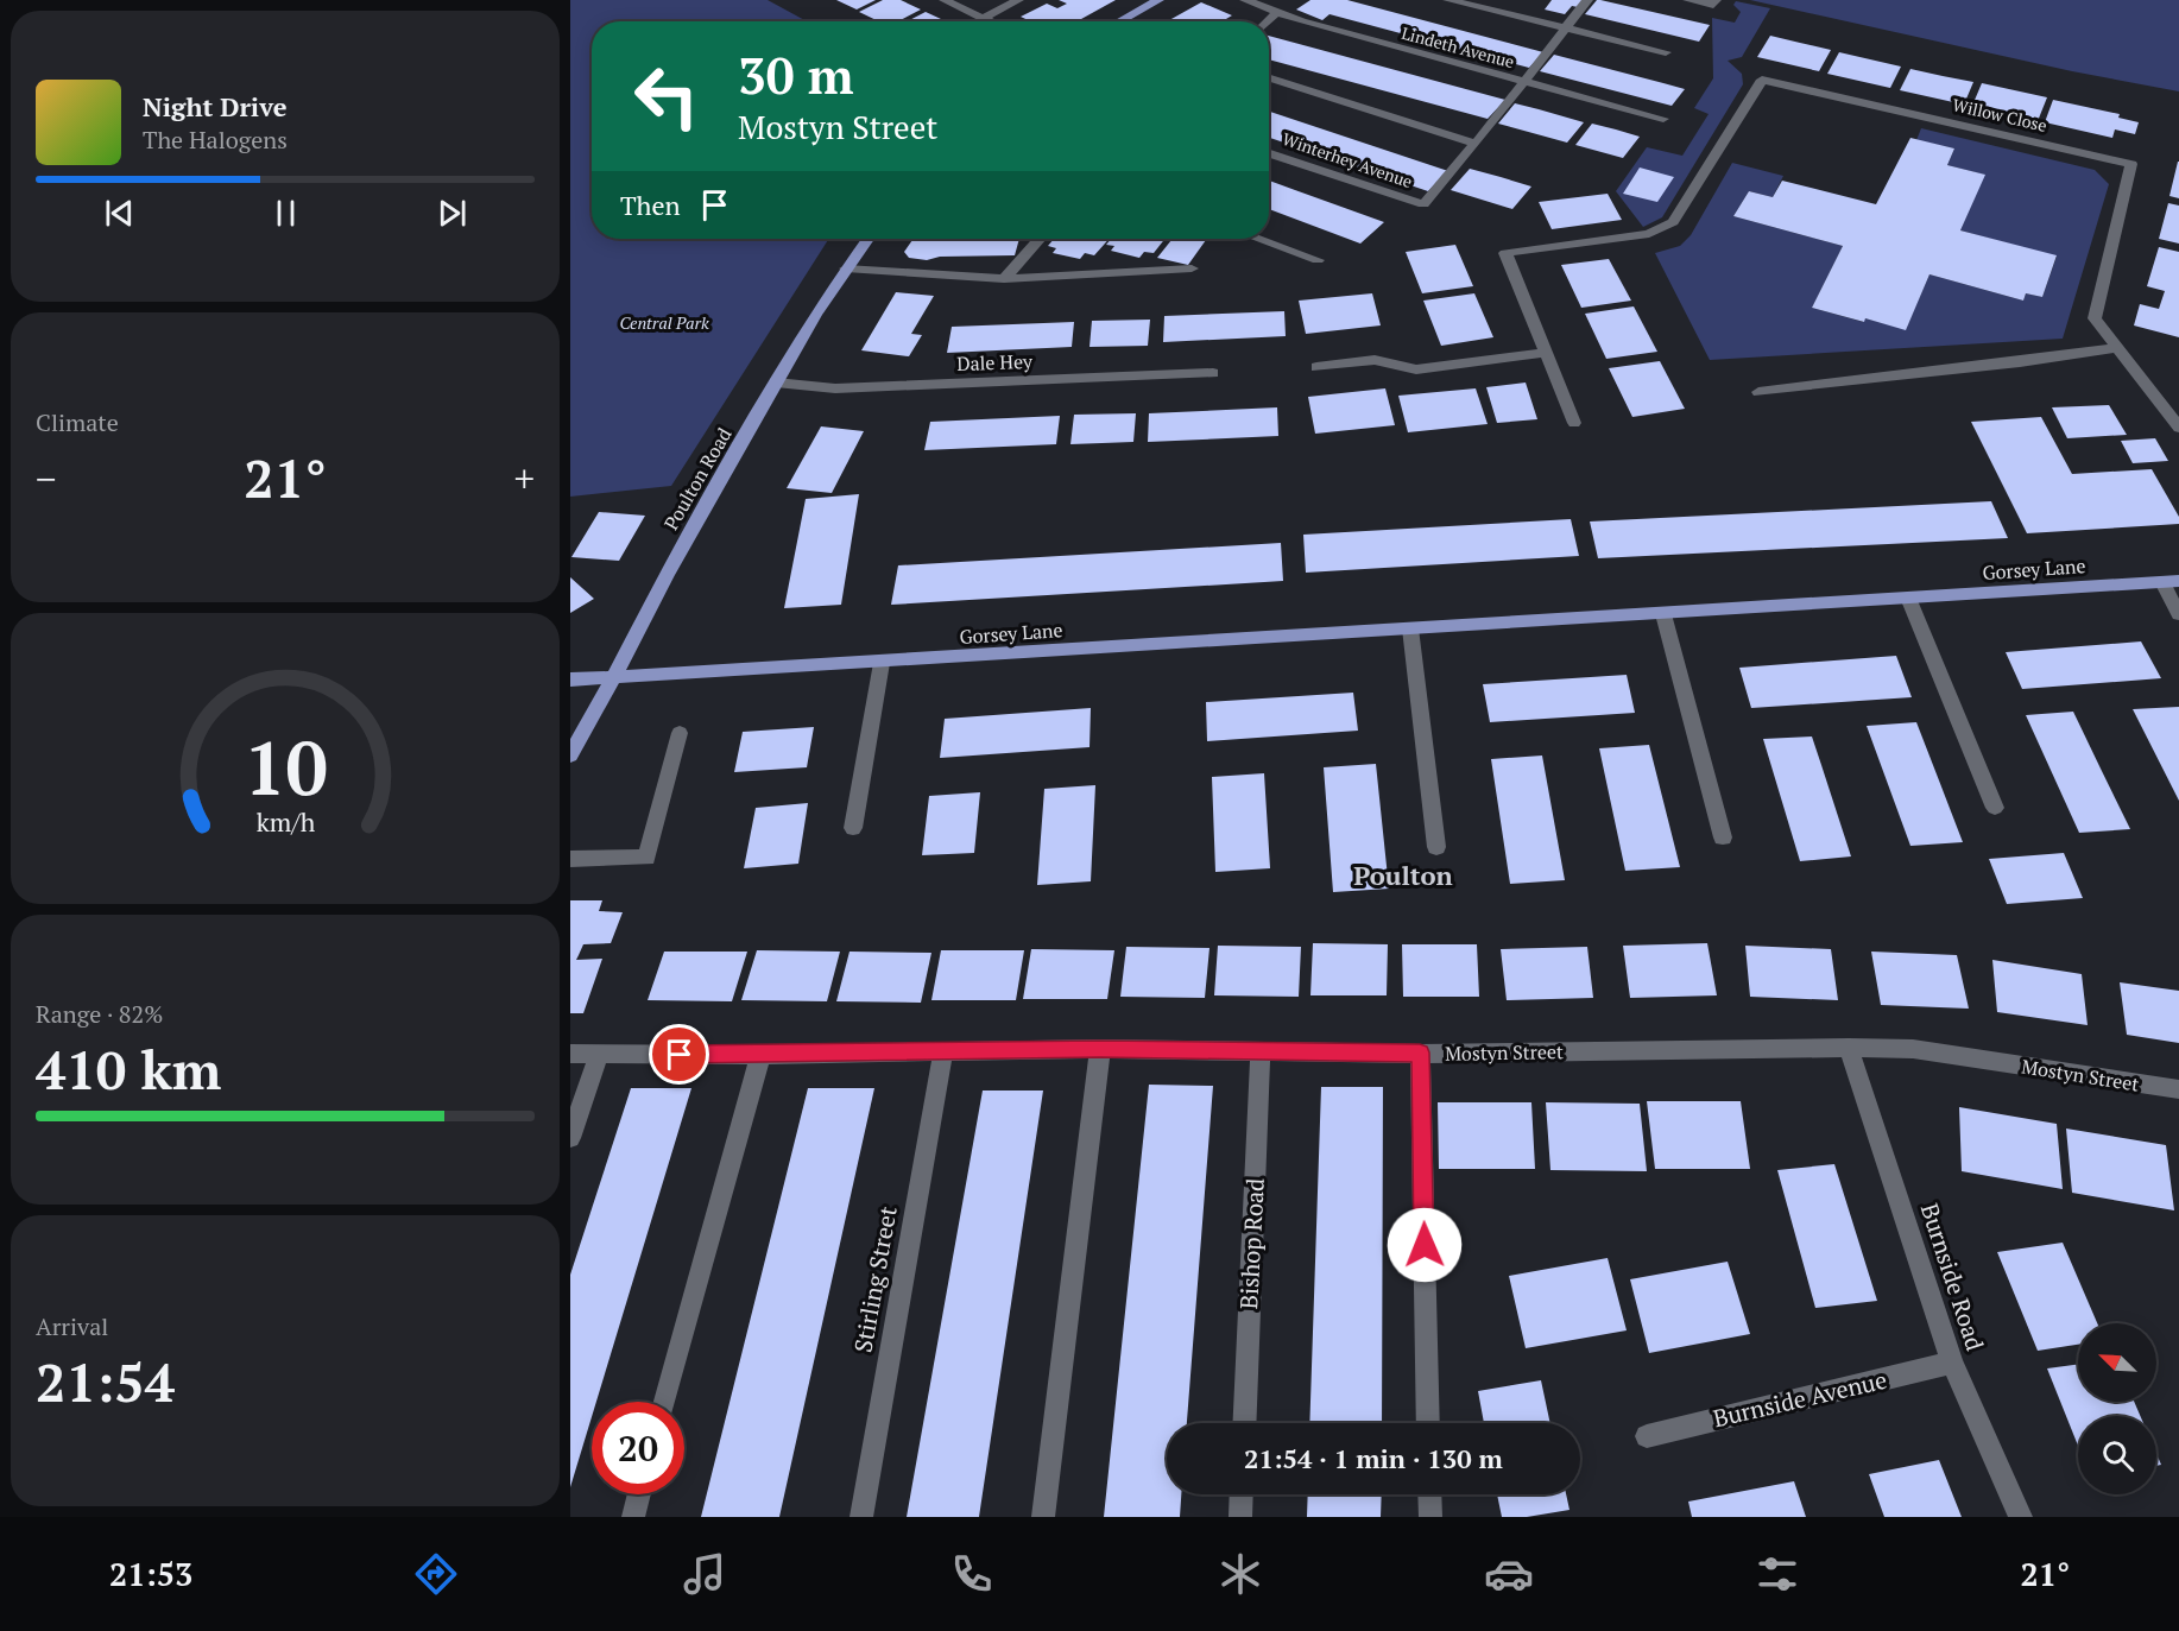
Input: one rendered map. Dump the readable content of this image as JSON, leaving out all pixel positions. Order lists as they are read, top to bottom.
{
  "streets": {
    "main road": ["Poulton Road", "Gorsey Lane"],
    "street": [
      "Lindeth Avenue",
      "Willow Close",
      "Winterhey Avenue",
      "Dale Hey",
      "Mostyn Street",
      "Bishop Road",
      "Burnside Road",
      "Stirling Street",
      "Burnside Avenue"
    ]
  },
  "crossings": [
    ["Dale Hey", "Poulton Road"],
    ["Poulton Road", "Gorsey Lane"],
    ["Mostyn Street", "Bishop Road"],
    ["Mostyn Street", "Burnside Road"],
    ["Mostyn Street", "Stirling Street"],
    ["Burnside Road", "Burnside Avenue"]
  ],
  "districts": ["Poulton"],
  "parks": ["Central Park"],
  "north": "top left",
  "page": {
    "turn": ["30 m", "Mostyn Street"],
    "song": ["Night Drive", "The Halogens"],
    "then": "Then",
    "tile": [
      "Climate",
      ["Range · 82%", "410 km"],
      ["Arrival", "21:54"]
    ],
    "heat": ["−", "21°", "+"],
    "limit": "20",
    "trip": "21:54 · 1 min · 130 m",
    "tabs": ["21:53", "21°"],
    "gauge": ["10", "km/h"]
  }
}
